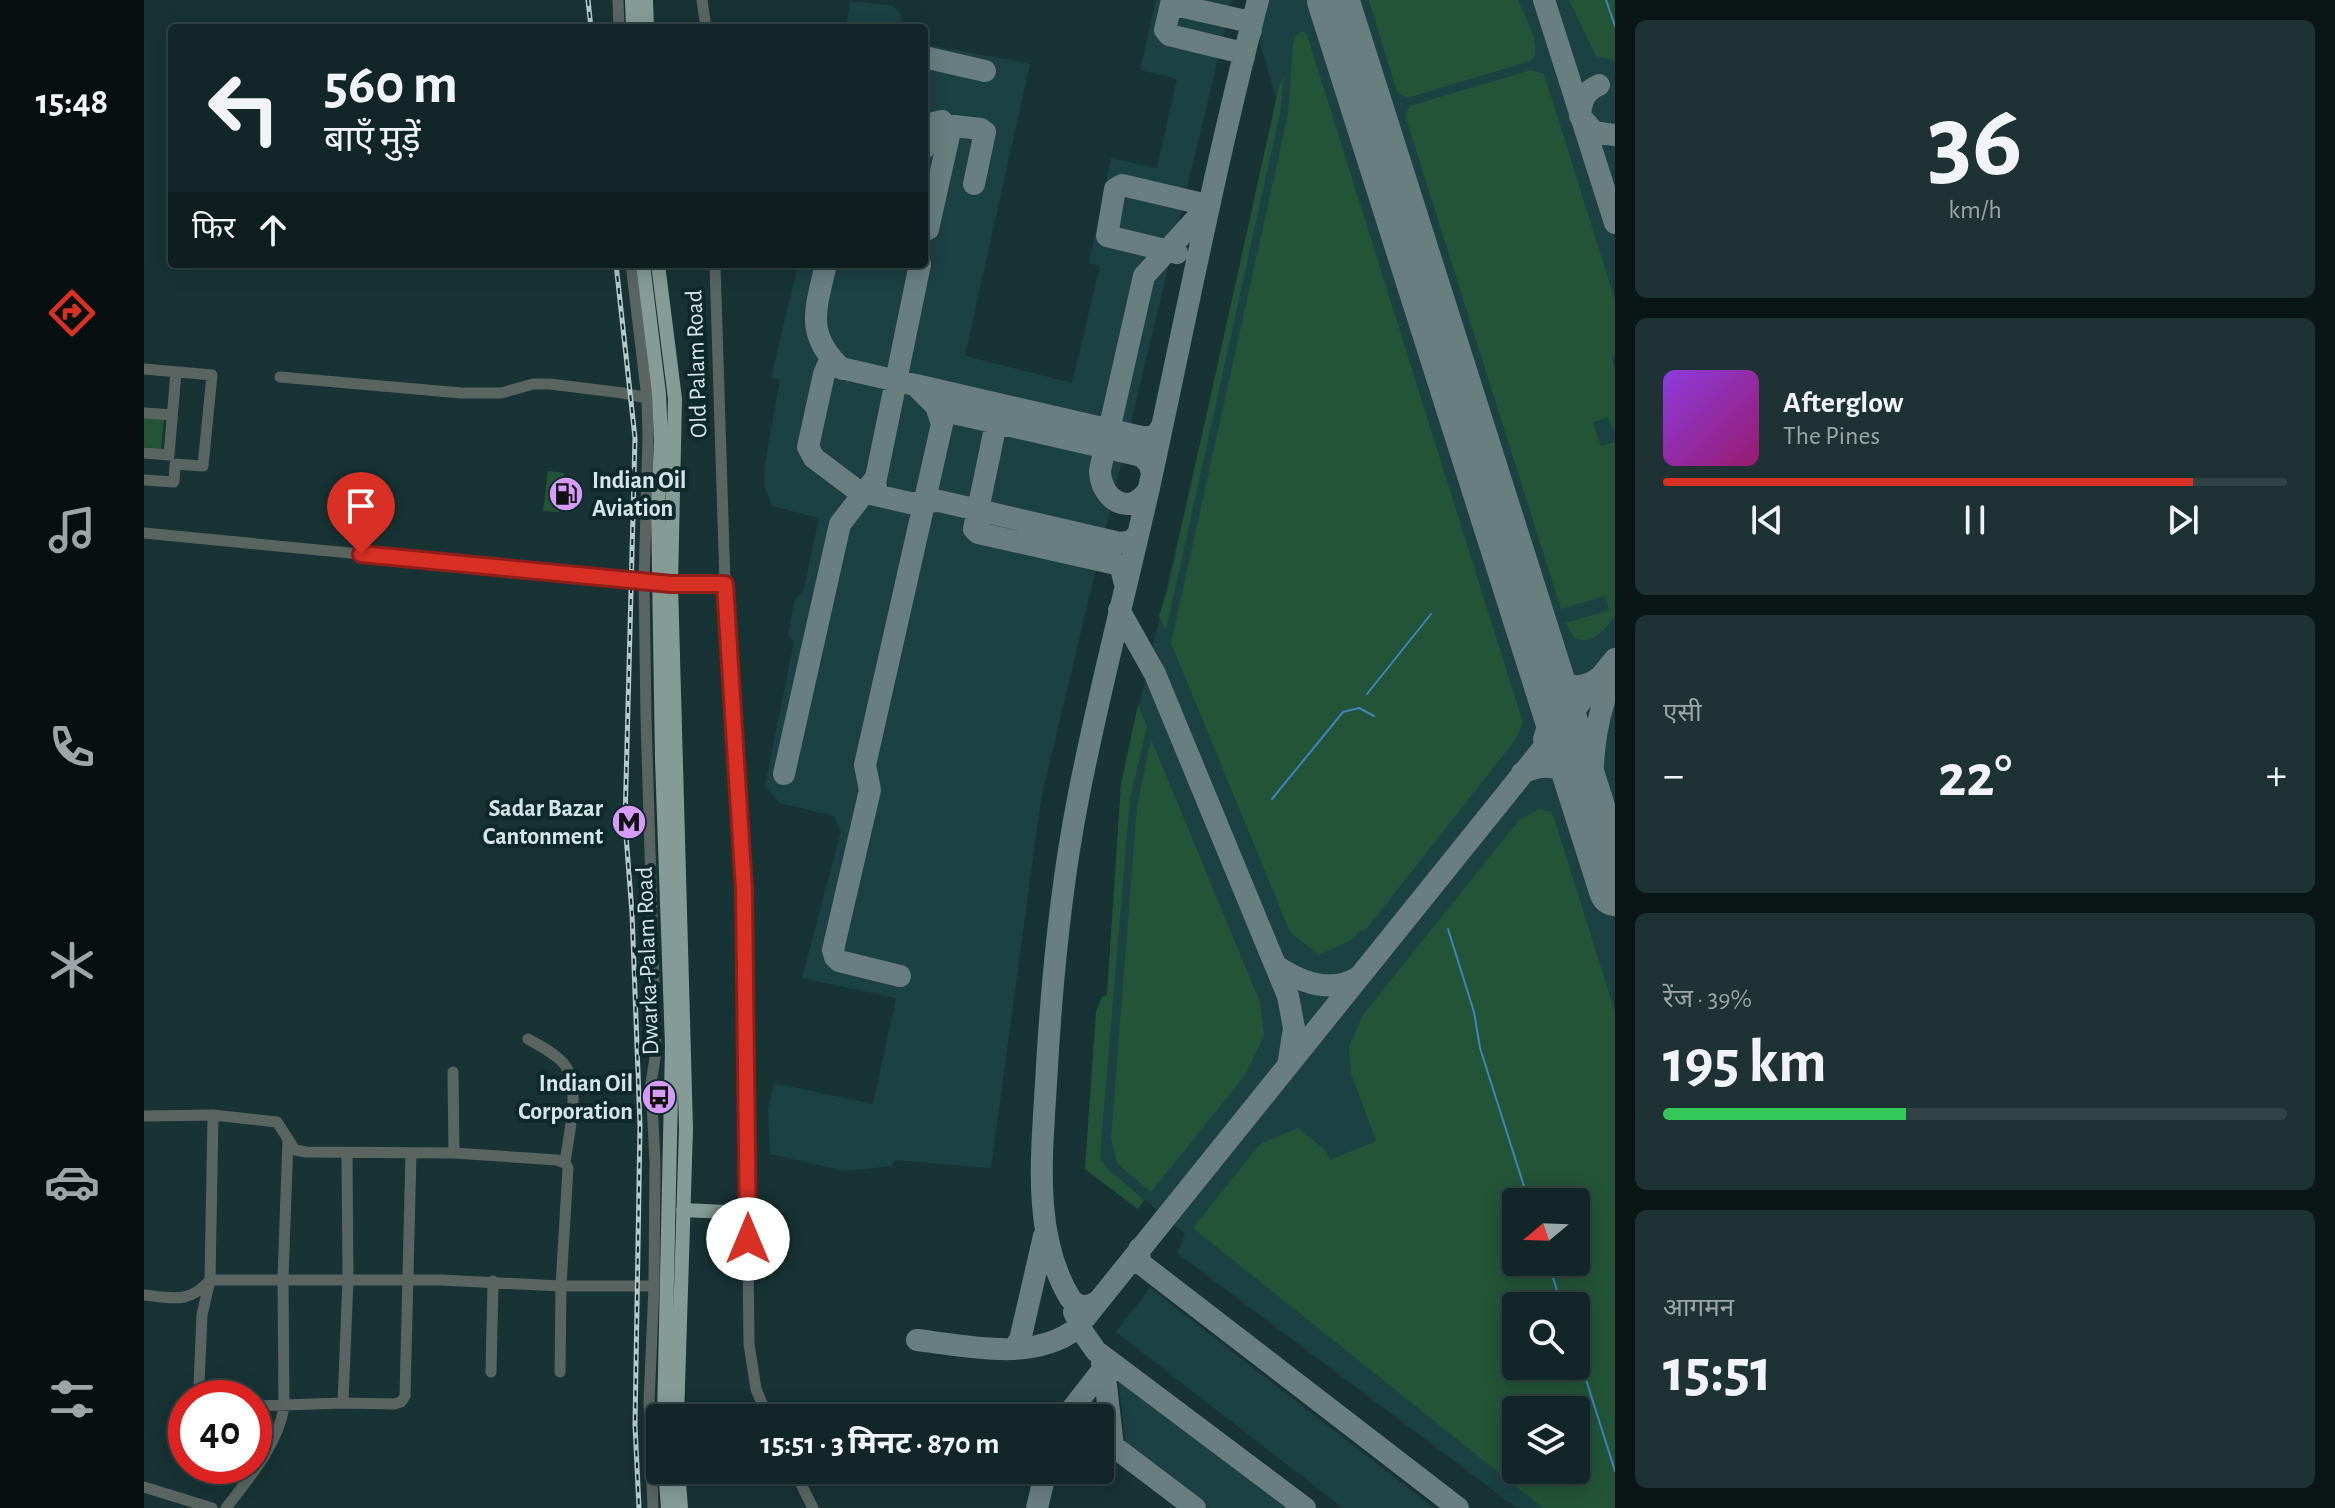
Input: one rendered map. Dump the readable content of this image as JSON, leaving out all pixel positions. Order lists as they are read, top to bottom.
{
  "streets": {
    "main road": ["Dwarka-Palam Road"],
    "street": ["Old Palam Road"]
  },
  "places": {
    "fuel station": ["Indian Oil Aviation"],
    "metro station": ["Sadar Bazar Cantonment"],
    "bus stop": ["Indian Oil Corporation"]
  },
  "north": "left",
  "page": {
    "tabs": "15:48",
    "tile": [
      ["36", "km/h"],
      "एसी",
      ["रेंज · 39%", "195 km"],
      ["आगमन", "15:51"]
    ],
    "turn": ["560 m", "बाएँ मुड़ें"],
    "then": "फिर",
    "song": ["Afterglow", "The Pines"],
    "heat": ["−", "22°", "+"],
    "limit": "40",
    "trip": "15:51 · 3 मिनट · 870 m"
  }
}
